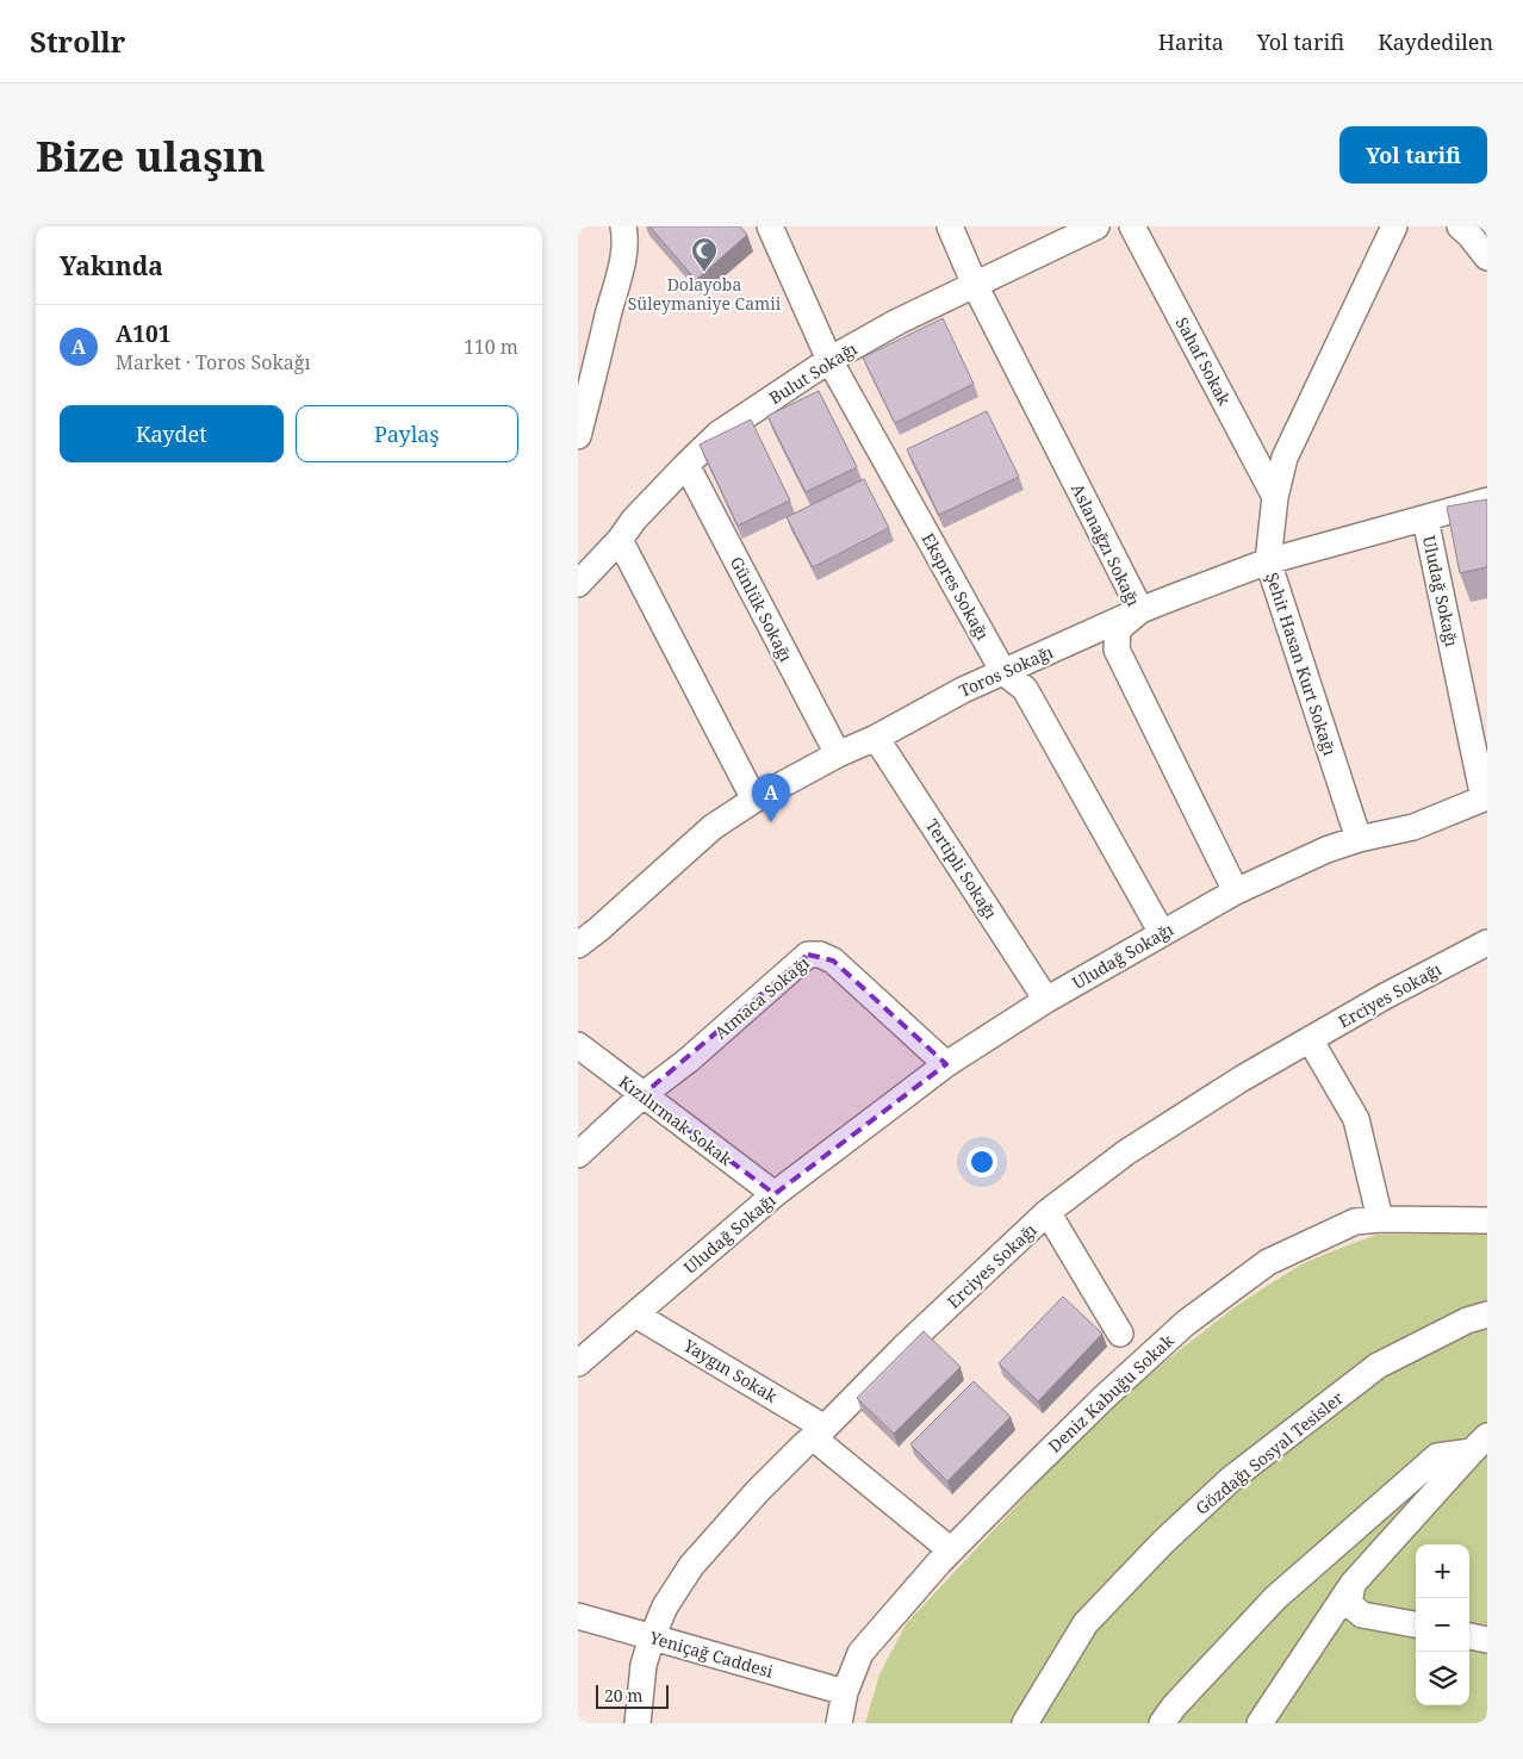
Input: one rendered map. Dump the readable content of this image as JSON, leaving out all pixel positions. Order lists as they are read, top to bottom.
{
  "streets": {
    "street": [
      "Sahaf Sokak",
      "Bulut Sokağı",
      "Aslanağzı Sokağı",
      "Ekspres Sokağı",
      "Uludağ Sokağı",
      "Günlük Sokağı",
      "Şehit Hasan Kurt Sokağı",
      "Toros Sokağı",
      "Tertipli Sokağı",
      "Erciyes Sokağı",
      "Atmaca Sokağı",
      "Kızılırmak Sokak",
      "Yaygın Sokak",
      "Deniz Kabuğu Sokak",
      "Gözdağı Sosyal Tesisler",
      "Yeniçağ Caddesi"
    ]
  },
  "crossings": [
    ["Sahaf Sokak", "Şehit Hasan Kurt Sokağı"],
    ["Bulut Sokağı", "Aslanağzı Sokağı"],
    ["Bulut Sokağı", "Ekspres Sokağı"],
    ["Bulut Sokağı", "Günlük Sokağı"],
    ["Aslanağzı Sokağı", "Uludağ Sokağı"],
    ["Aslanağzı Sokağı", "Toros Sokağı"],
    ["Ekspres Sokağı", "Uludağ Sokağı"],
    ["Ekspres Sokağı", "Toros Sokağı"],
    ["Uludağ Sokağı", "Şehit Hasan Kurt Sokağı"],
    ["Uludağ Sokağı", "Toros Sokağı"],
    ["Uludağ Sokağı", "Tertipli Sokağı"],
    ["Uludağ Sokağı", "Atmaca Sokağı"],
    ["Uludağ Sokağı", "Kızılırmak Sokak"],
    ["Uludağ Sokağı", "Yaygın Sokak"],
    ["Günlük Sokağı", "Toros Sokağı"],
    ["Şehit Hasan Kurt Sokağı", "Toros Sokağı"],
    ["Toros Sokağı", "Tertipli Sokağı"],
    ["Erciyes Sokağı", "Yaygın Sokak"],
    ["Erciyes Sokağı", "Yeniçağ Caddesi"],
    ["Atmaca Sokağı", "Kızılırmak Sokak"],
    ["Yaygın Sokak", "Deniz Kabuğu Sokak"],
    ["Deniz Kabuğu Sokak", "Yeniçağ Caddesi"]
  ],
  "places": {
    "mosque": ["Dolayoba Süleymaniye Camii"]
  },
  "scale_bar": "20 m",
  "page": {
    "header": "Strollr",
    "nav": ["Harita", "Yol tarifi", "Kaydedilen"],
    "buttons": [
      "Yol tarifi",
      ["Kaydet", "Paylaş"]
    ],
    "title": "Bize ulaşın",
    "heading": "Yakında",
    "list": [
      {
        "mark": "A",
        "name": "A101",
        "note": "Market · Toros Sokağı",
        "value": "110 m"
      }
    ],
    "pins": "A",
    "map_buttons": ["+", "−"],
    "scale": "20 m"
  }
}
